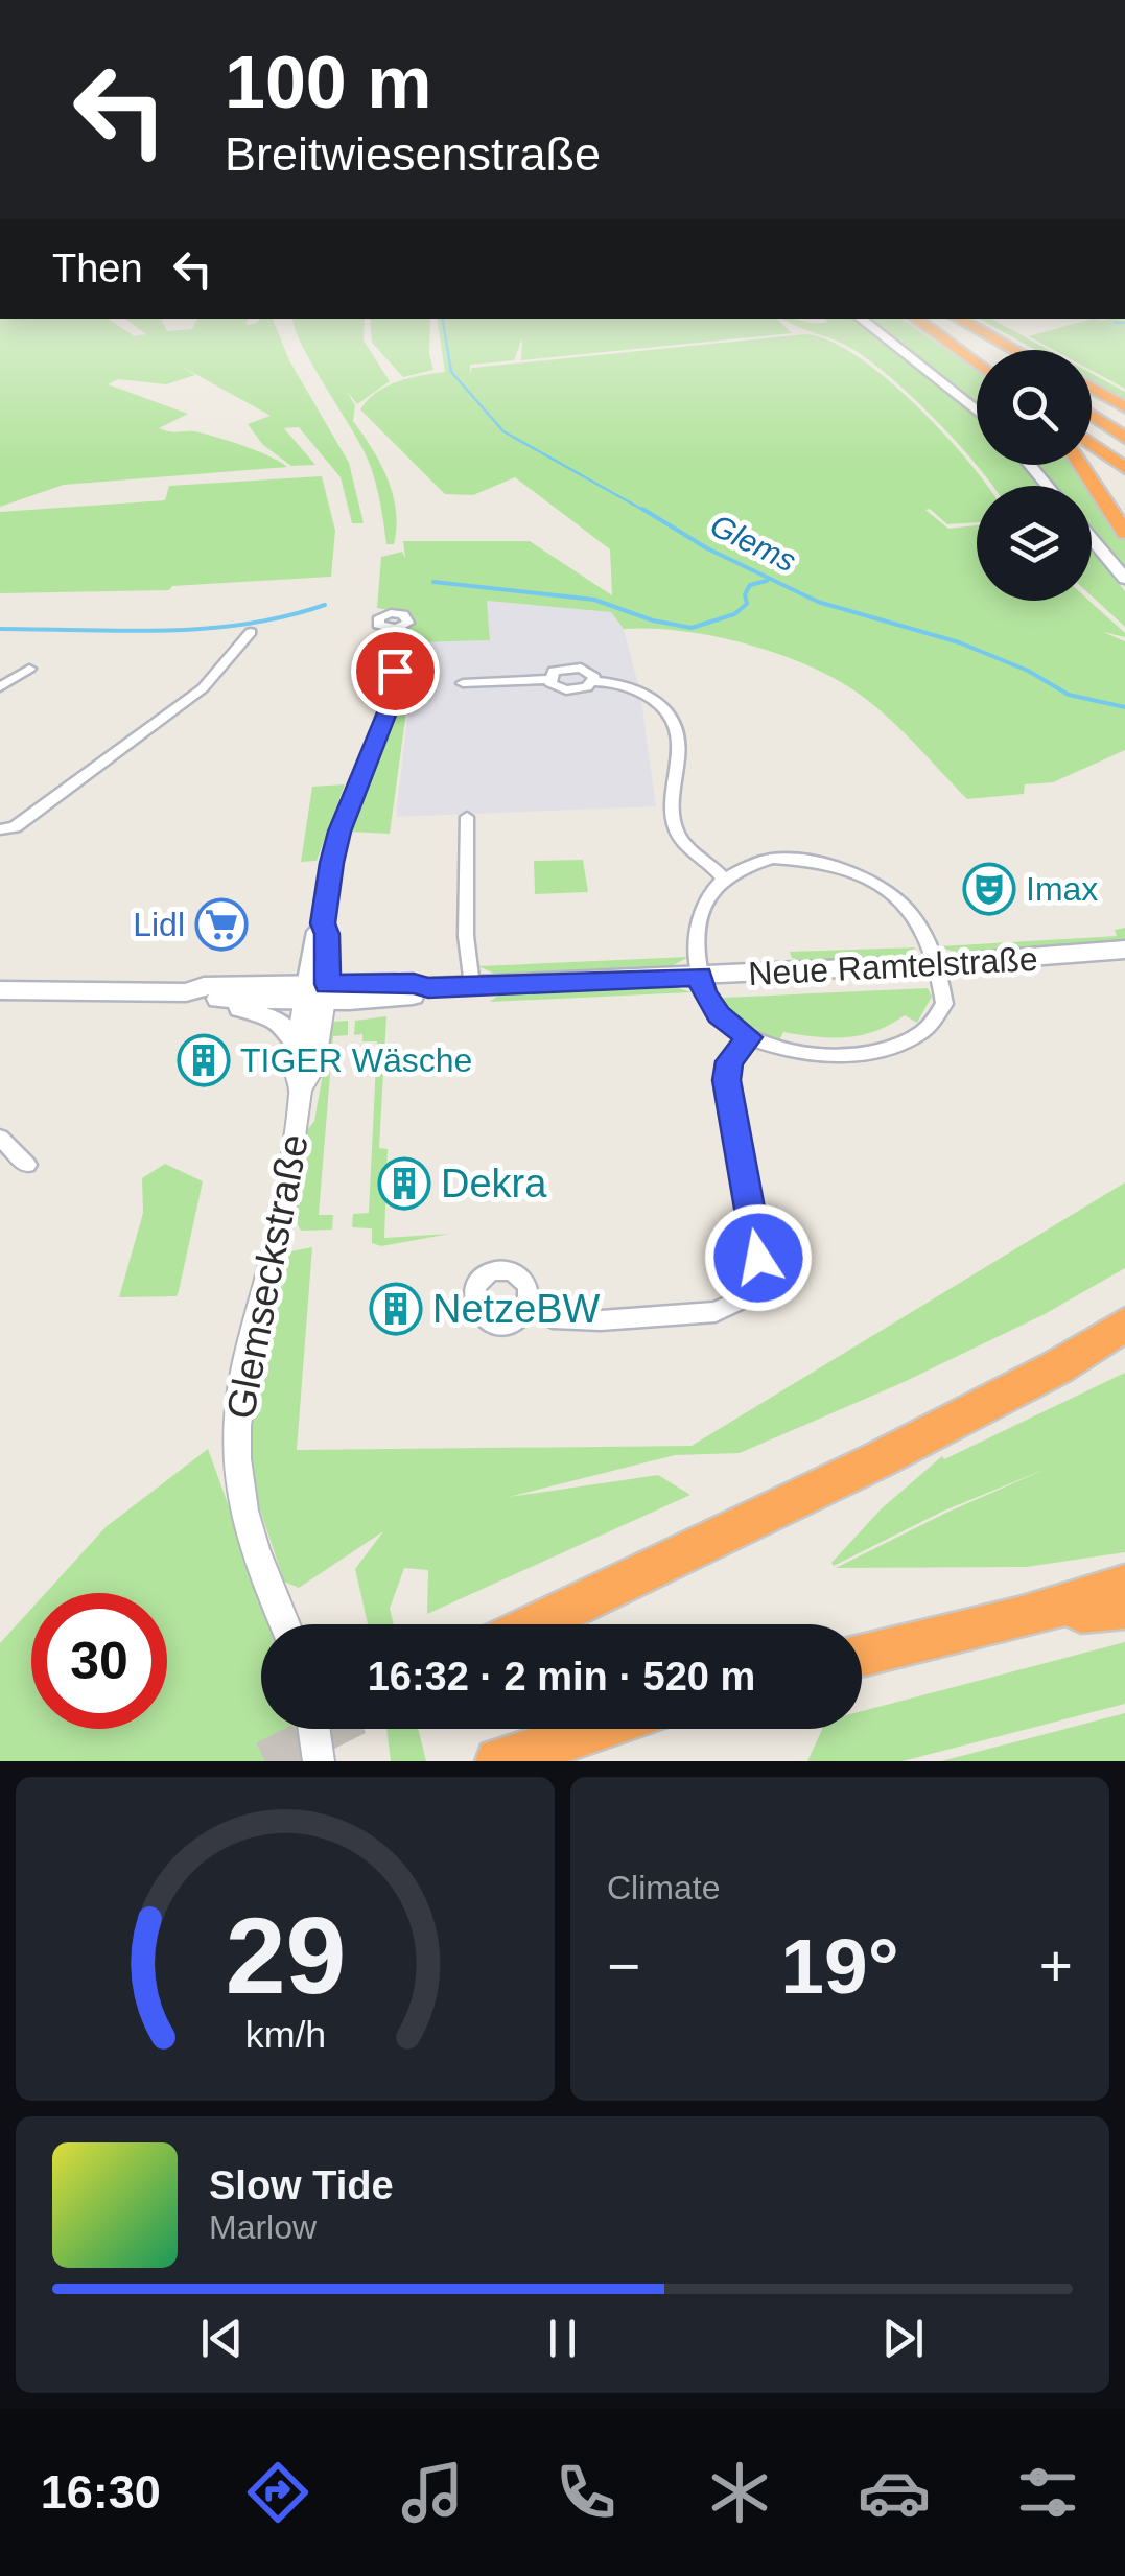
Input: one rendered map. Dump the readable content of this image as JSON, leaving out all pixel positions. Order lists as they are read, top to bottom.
{
  "streets": {
    "main road": ["Neue Ramtelstraße"],
    "street": ["Glemseckstraße"]
  },
  "crossings": [
    ["Neue Ramtelstraße", "Glemseckstraße"]
  ],
  "water": ["Glems"],
  "places": {
    "theatre": ["Imax"],
    "supermarket": ["Lidl"],
    "building": ["TIGER Wäsche", "Dekra", "NetzeBW"]
  },
  "page": {
    "turn": ["100 m", "Breitwiesenstraße"],
    "then": "Then",
    "limit": "30",
    "trip": "16:32 · 2 min · 520 m",
    "tile": "Climate",
    "heat": ["−", "19°", "+"],
    "song": ["Slow Tide", "Marlow"],
    "tabs": "16:30",
    "gauge": ["29", "km/h"]
  }
}
